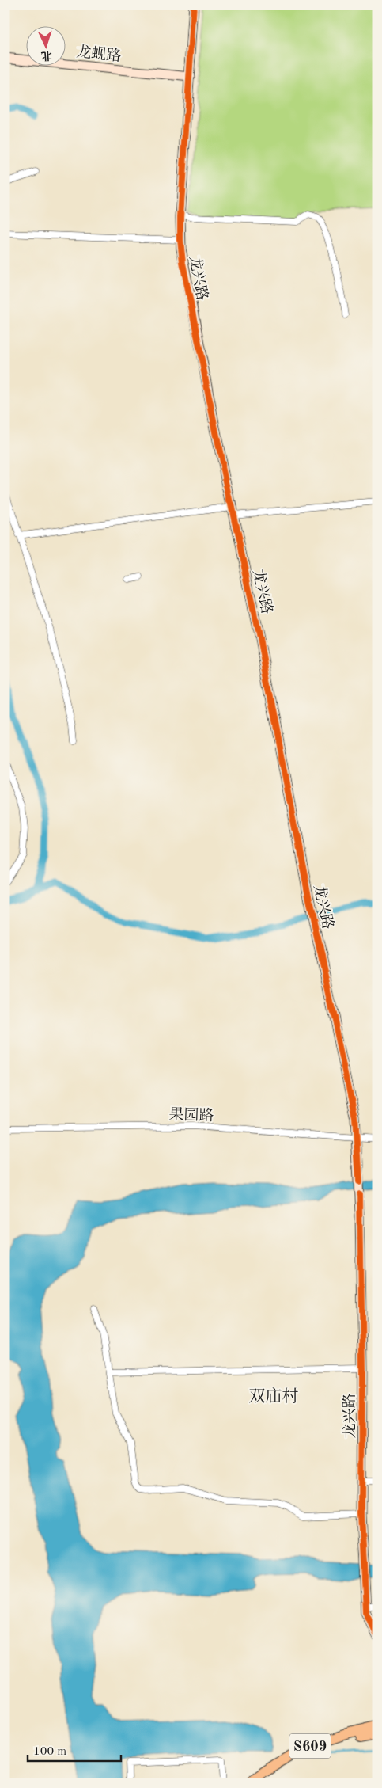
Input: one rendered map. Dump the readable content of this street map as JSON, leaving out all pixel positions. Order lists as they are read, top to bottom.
{
  "streets": {
    "main road": ["S609"],
    "street": ["龙蚬路", "龙兴路", "果园路"]
  },
  "crossings": [
    ["龙蚬路", "龙兴路"],
    ["龙兴路", "果园路"]
  ],
  "districts": ["双庙村"],
  "scale_bar": "100 m",
  "north": "bottom"
}
